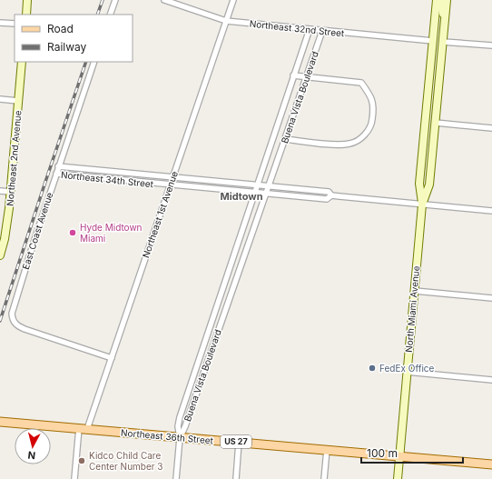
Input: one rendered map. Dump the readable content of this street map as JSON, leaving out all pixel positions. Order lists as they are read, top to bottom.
{
  "streets": {
    "main road": [
      "Northeast 2nd Avenue",
      "North Miami Avenue",
      "Northeast 36th Street",
      "US 27"
    ],
    "street": [
      "Northeast 32nd Street",
      "Buena Vista Boulevard",
      "Northeast 34th Street",
      "Northeast 1st Avenue",
      "East Coast Avenue"
    ]
  },
  "crossings": [
    ["Northeast 32nd Street", "Buena Vista Boulevard"],
    ["Northeast 32nd Street", "Northeast 1st Avenue"],
    ["Northeast 32nd Street", "North Miami Avenue"],
    ["Buena Vista Boulevard", "Northeast 34th Street"],
    ["Buena Vista Boulevard", "Northeast 36th Street"],
    ["Northeast 34th Street", "Northeast 1st Avenue"],
    ["Northeast 34th Street", "East Coast Avenue"],
    ["Northeast 34th Street", "North Miami Avenue"],
    ["Northeast 1st Avenue", "East Coast Avenue"],
    ["Northeast 1st Avenue", "Northeast 36th Street"],
    ["North Miami Avenue", "Northeast 36th Street"],
    ["North Miami Avenue", "US 27"],
    ["Northeast 36th Street", "US 27"]
  ],
  "districts": ["Midtown"],
  "places": ["Hyde Midtown Miami", "FedEx Office", "Kidco Child Care Center Number 3"],
  "legend": ["Road", "Railway"],
  "scale_bar": "100 m",
  "north": "bottom"
}
